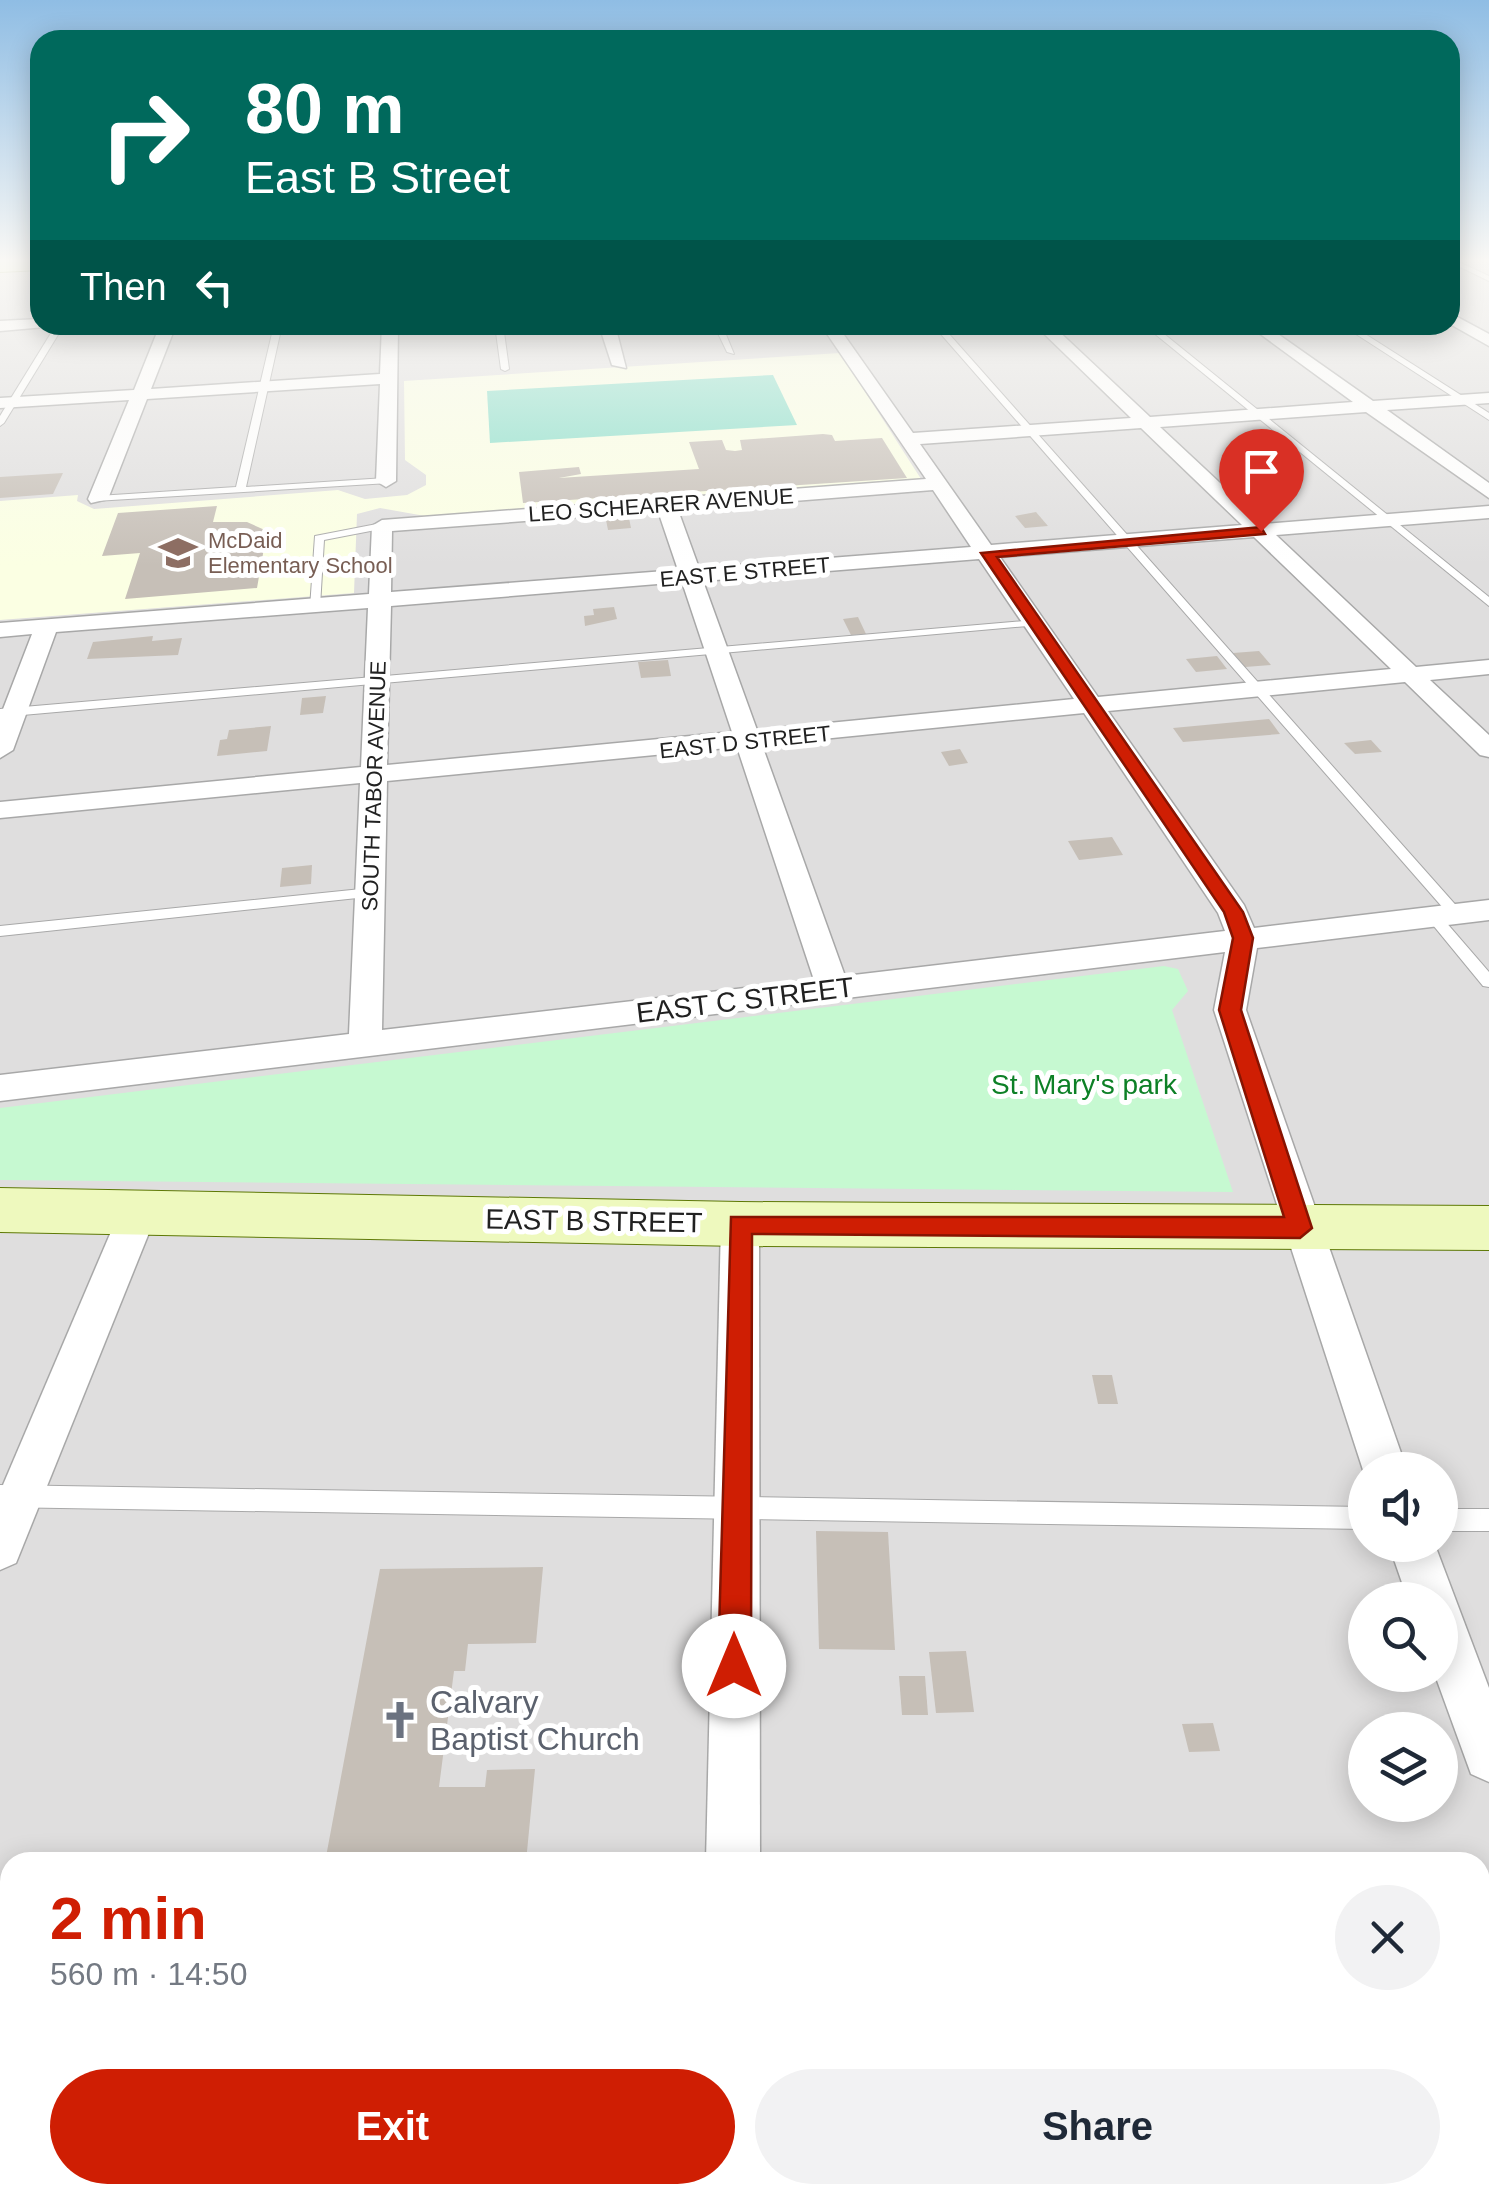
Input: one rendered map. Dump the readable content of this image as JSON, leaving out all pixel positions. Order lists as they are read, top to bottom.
{
  "streets": {
    "street": [
      "LEO SCHEARER AVENUE",
      "EAST E STREET",
      "EAST D STREET",
      "SOUTH TABOR AVENUE",
      "EAST C STREET",
      "EAST B STREET"
    ]
  },
  "crossings": [
    ["LEO SCHEARER AVENUE", "SOUTH TABOR AVENUE"],
    ["EAST E STREET", "SOUTH TABOR AVENUE"],
    ["EAST D STREET", "SOUTH TABOR AVENUE"],
    ["SOUTH TABOR AVENUE", "EAST C STREET"]
  ],
  "parks": ["St. Mary's park"],
  "places": {
    "school or university": ["McDaid Elementary School"],
    "church": ["Calvary Baptist Church"]
  },
  "page": {
    "turn": ["80 m", "East B Street"],
    "then": "Then",
    "heading": ["2 min", "560 m · 14:50"],
    "buttons": ["Exit", "Share"]
  }
}
